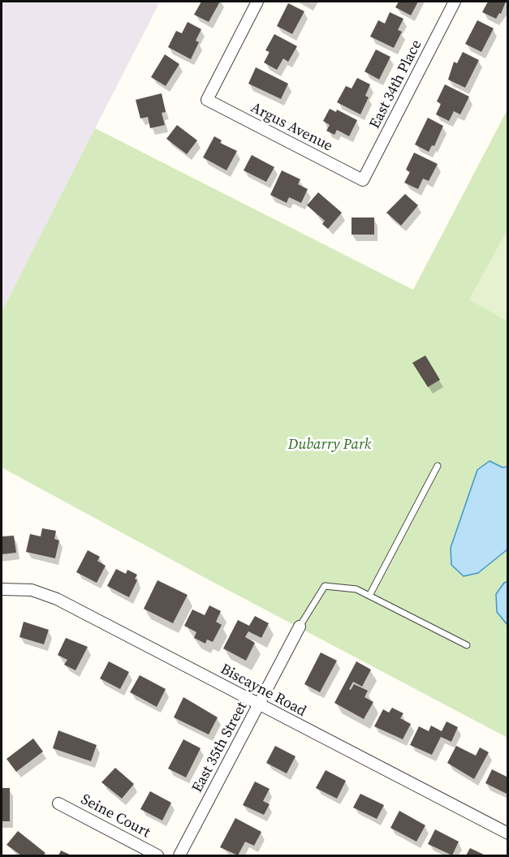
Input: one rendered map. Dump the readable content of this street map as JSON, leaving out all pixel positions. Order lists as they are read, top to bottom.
{
  "streets": {
    "street": [
      "East 34th Place",
      "Argus Avenue",
      "Biscayne Road",
      "East 35th Street",
      "Seine Court"
    ]
  },
  "crossings": [
    ["East 34th Place", "Argus Avenue"],
    ["Biscayne Road", "East 35th Street"]
  ],
  "parks": ["Dubarry Park"]
}
